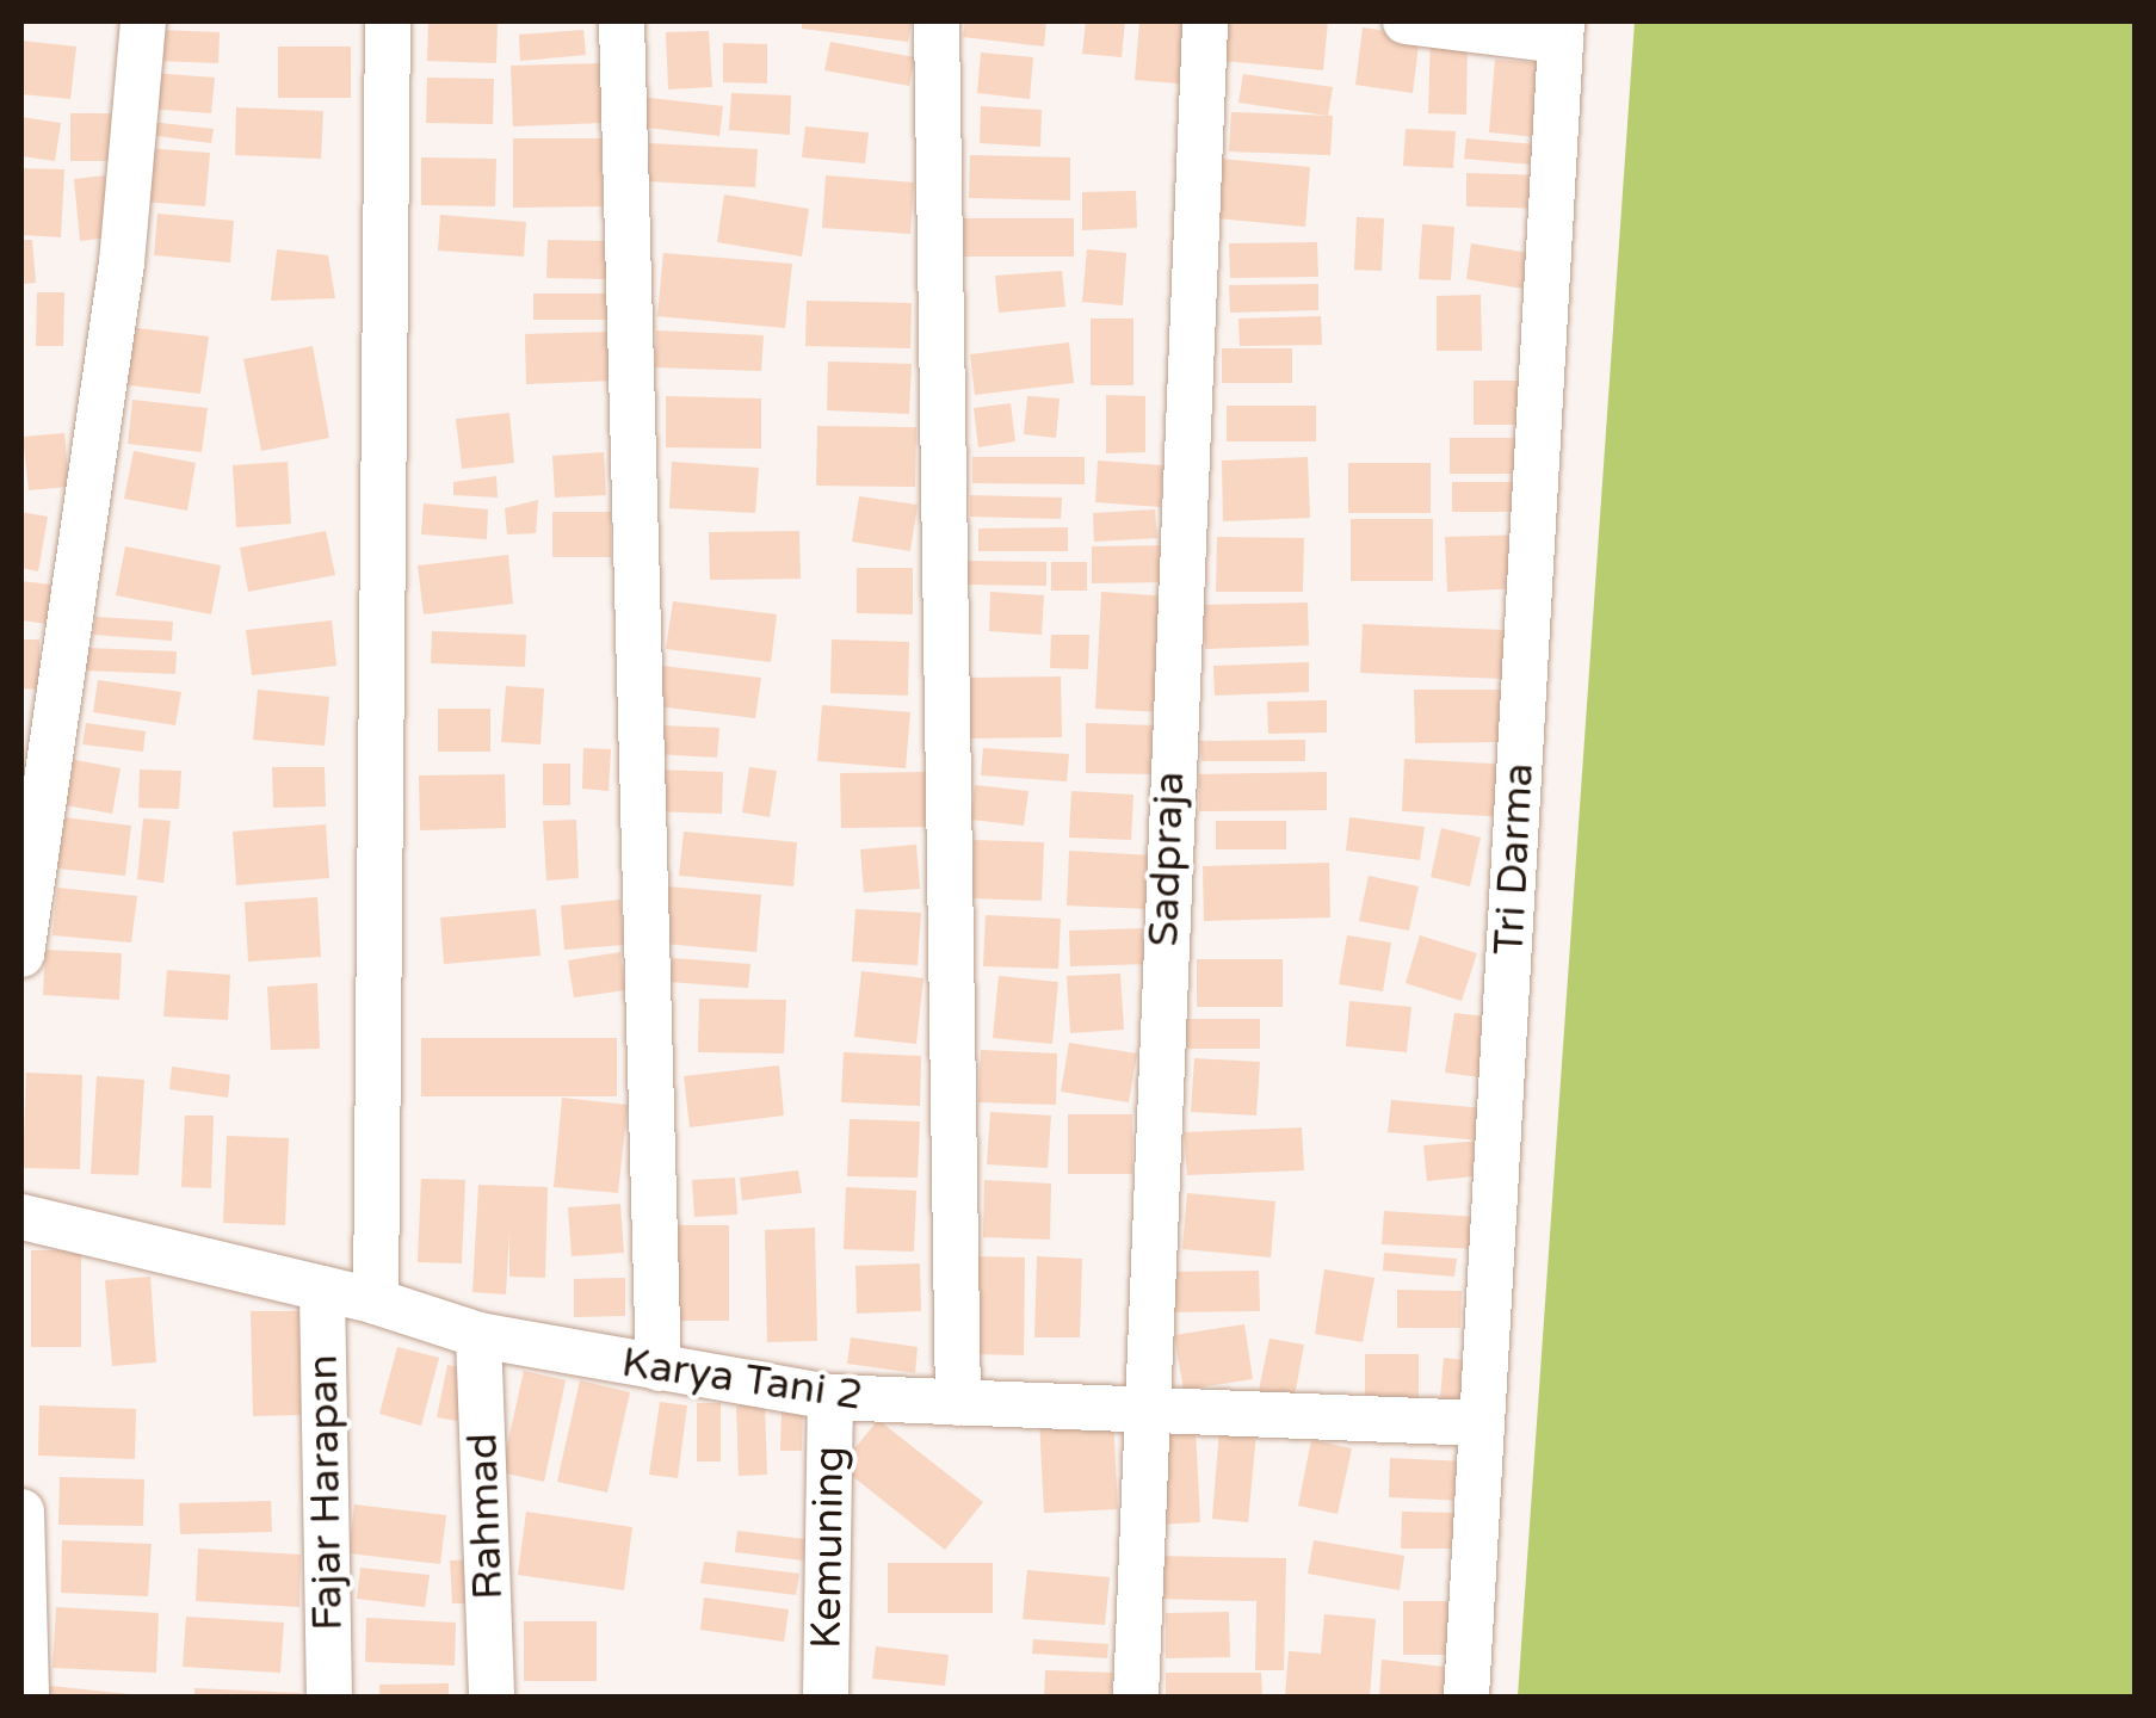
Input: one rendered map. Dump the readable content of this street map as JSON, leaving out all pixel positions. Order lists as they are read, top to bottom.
{
  "streets": {
    "street": [
      "Sadpraja",
      "Tri Darma",
      "Karya Tani 2",
      "Fajar Harapan",
      "Rahmad",
      "Kemuning"
    ]
  },
  "crossings": [
    ["Sadpraja", "Karya Tani 2"],
    ["Tri Darma", "Karya Tani 2"],
    ["Karya Tani 2", "Fajar Harapan"],
    ["Karya Tani 2", "Rahmad"],
    ["Karya Tani 2", "Kemuning"]
  ]
}
